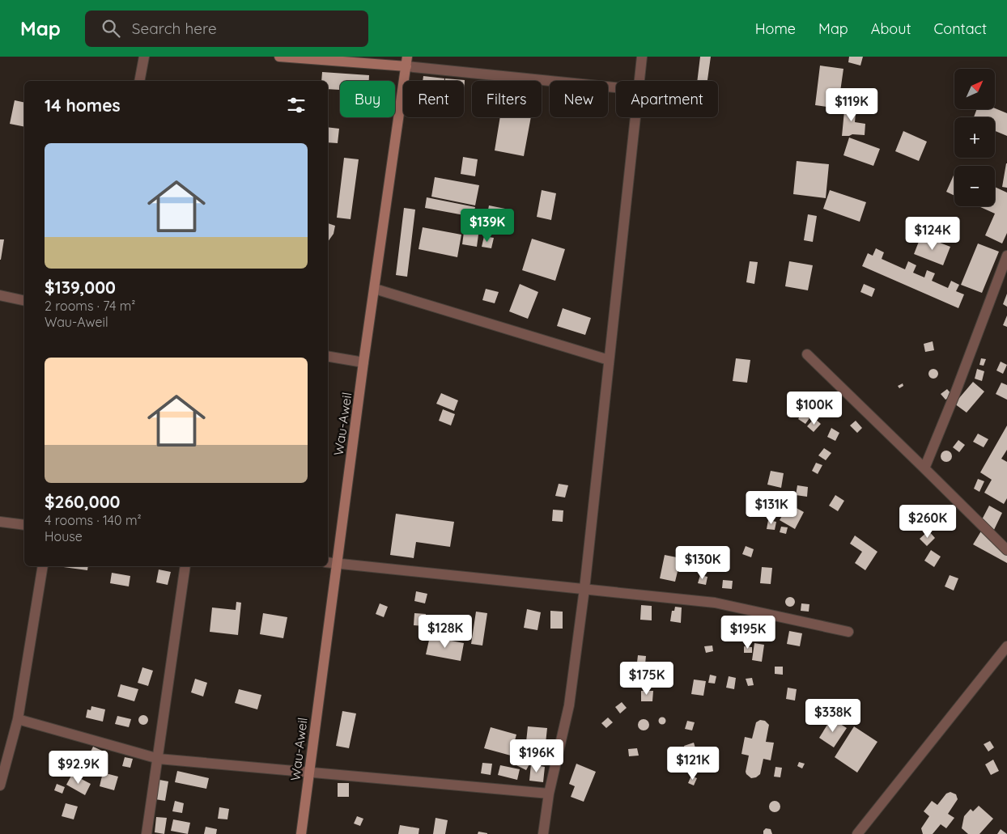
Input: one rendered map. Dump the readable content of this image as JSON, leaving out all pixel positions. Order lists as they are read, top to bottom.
{
  "streets": {
    "street": ["Wau-Aweil"]
  },
  "north": "top right",
  "page": {
    "header": "Map",
    "search": "Search here",
    "nav": [
      "Home",
      "Map",
      "About",
      "Contact"
    ],
    "map_buttons": ["+", "−"],
    "chip": [
      "Buy",
      "Rent",
      "Filters",
      "New",
      "Apartment"
    ],
    "heading": "14 homes",
    "price": [
      "$119K",
      "$139K",
      "$124K",
      "$100K",
      "$131K",
      "$260K",
      "$130K",
      "$128K",
      "$195K",
      "$175K",
      "$338K",
      "$196K",
      "$121K",
      "$92.9K"
    ],
    "list": [
      {
        "name": "$139,000",
        "note": "2 rooms · 74 m² · Wau-Aweil"
      },
      {
        "name": "$260,000",
        "note": "4 rooms · 140 m² · House"
      }
    ]
  }
}
